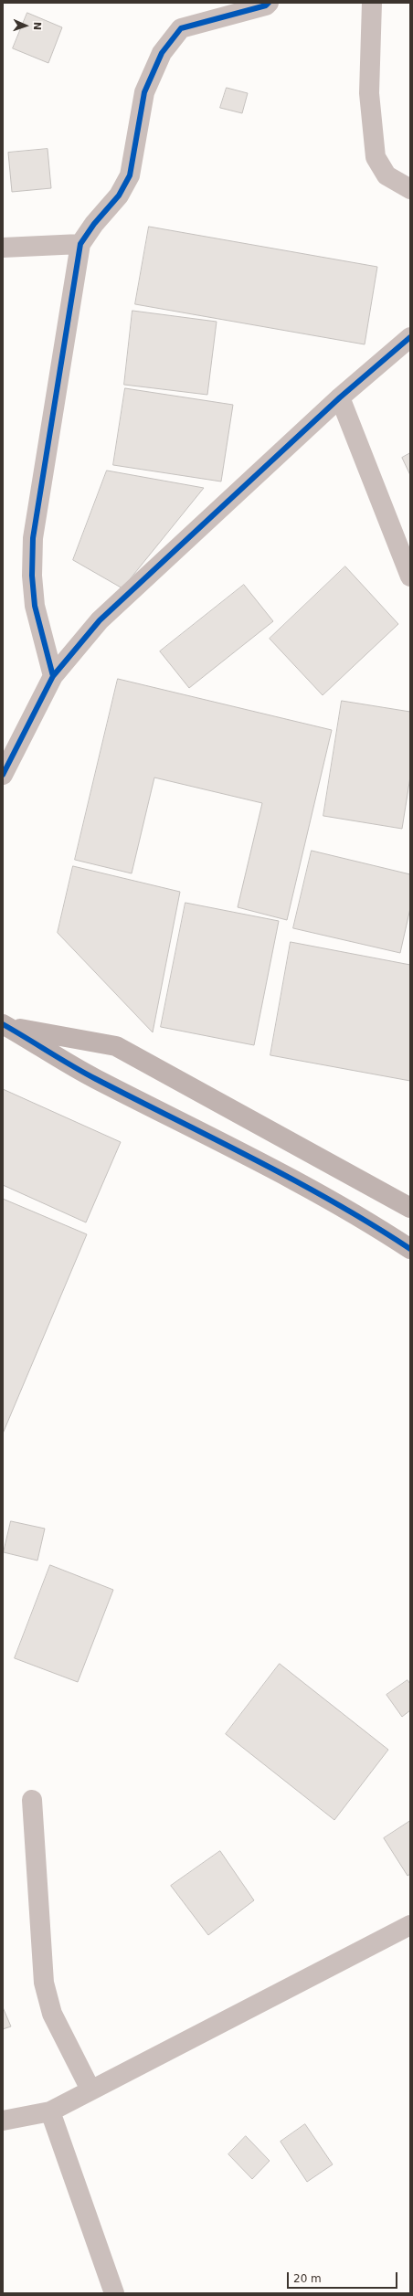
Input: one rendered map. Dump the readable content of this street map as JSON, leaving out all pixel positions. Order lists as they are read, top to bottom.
{
  "scale_bar": "20 m",
  "north": "right"
}
